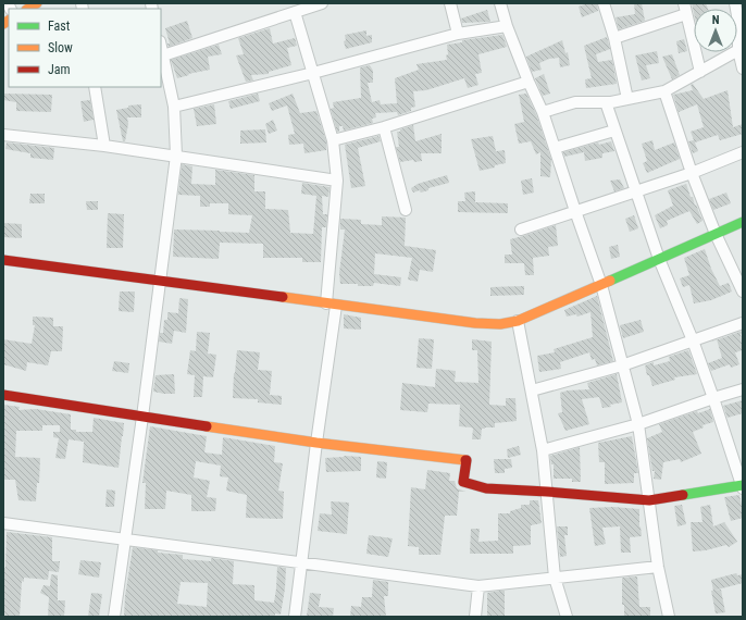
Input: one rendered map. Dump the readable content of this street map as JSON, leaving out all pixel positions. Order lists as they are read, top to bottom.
{
  "legend": ["Fast", "Slow", "Jam"],
  "north": "top"
}
